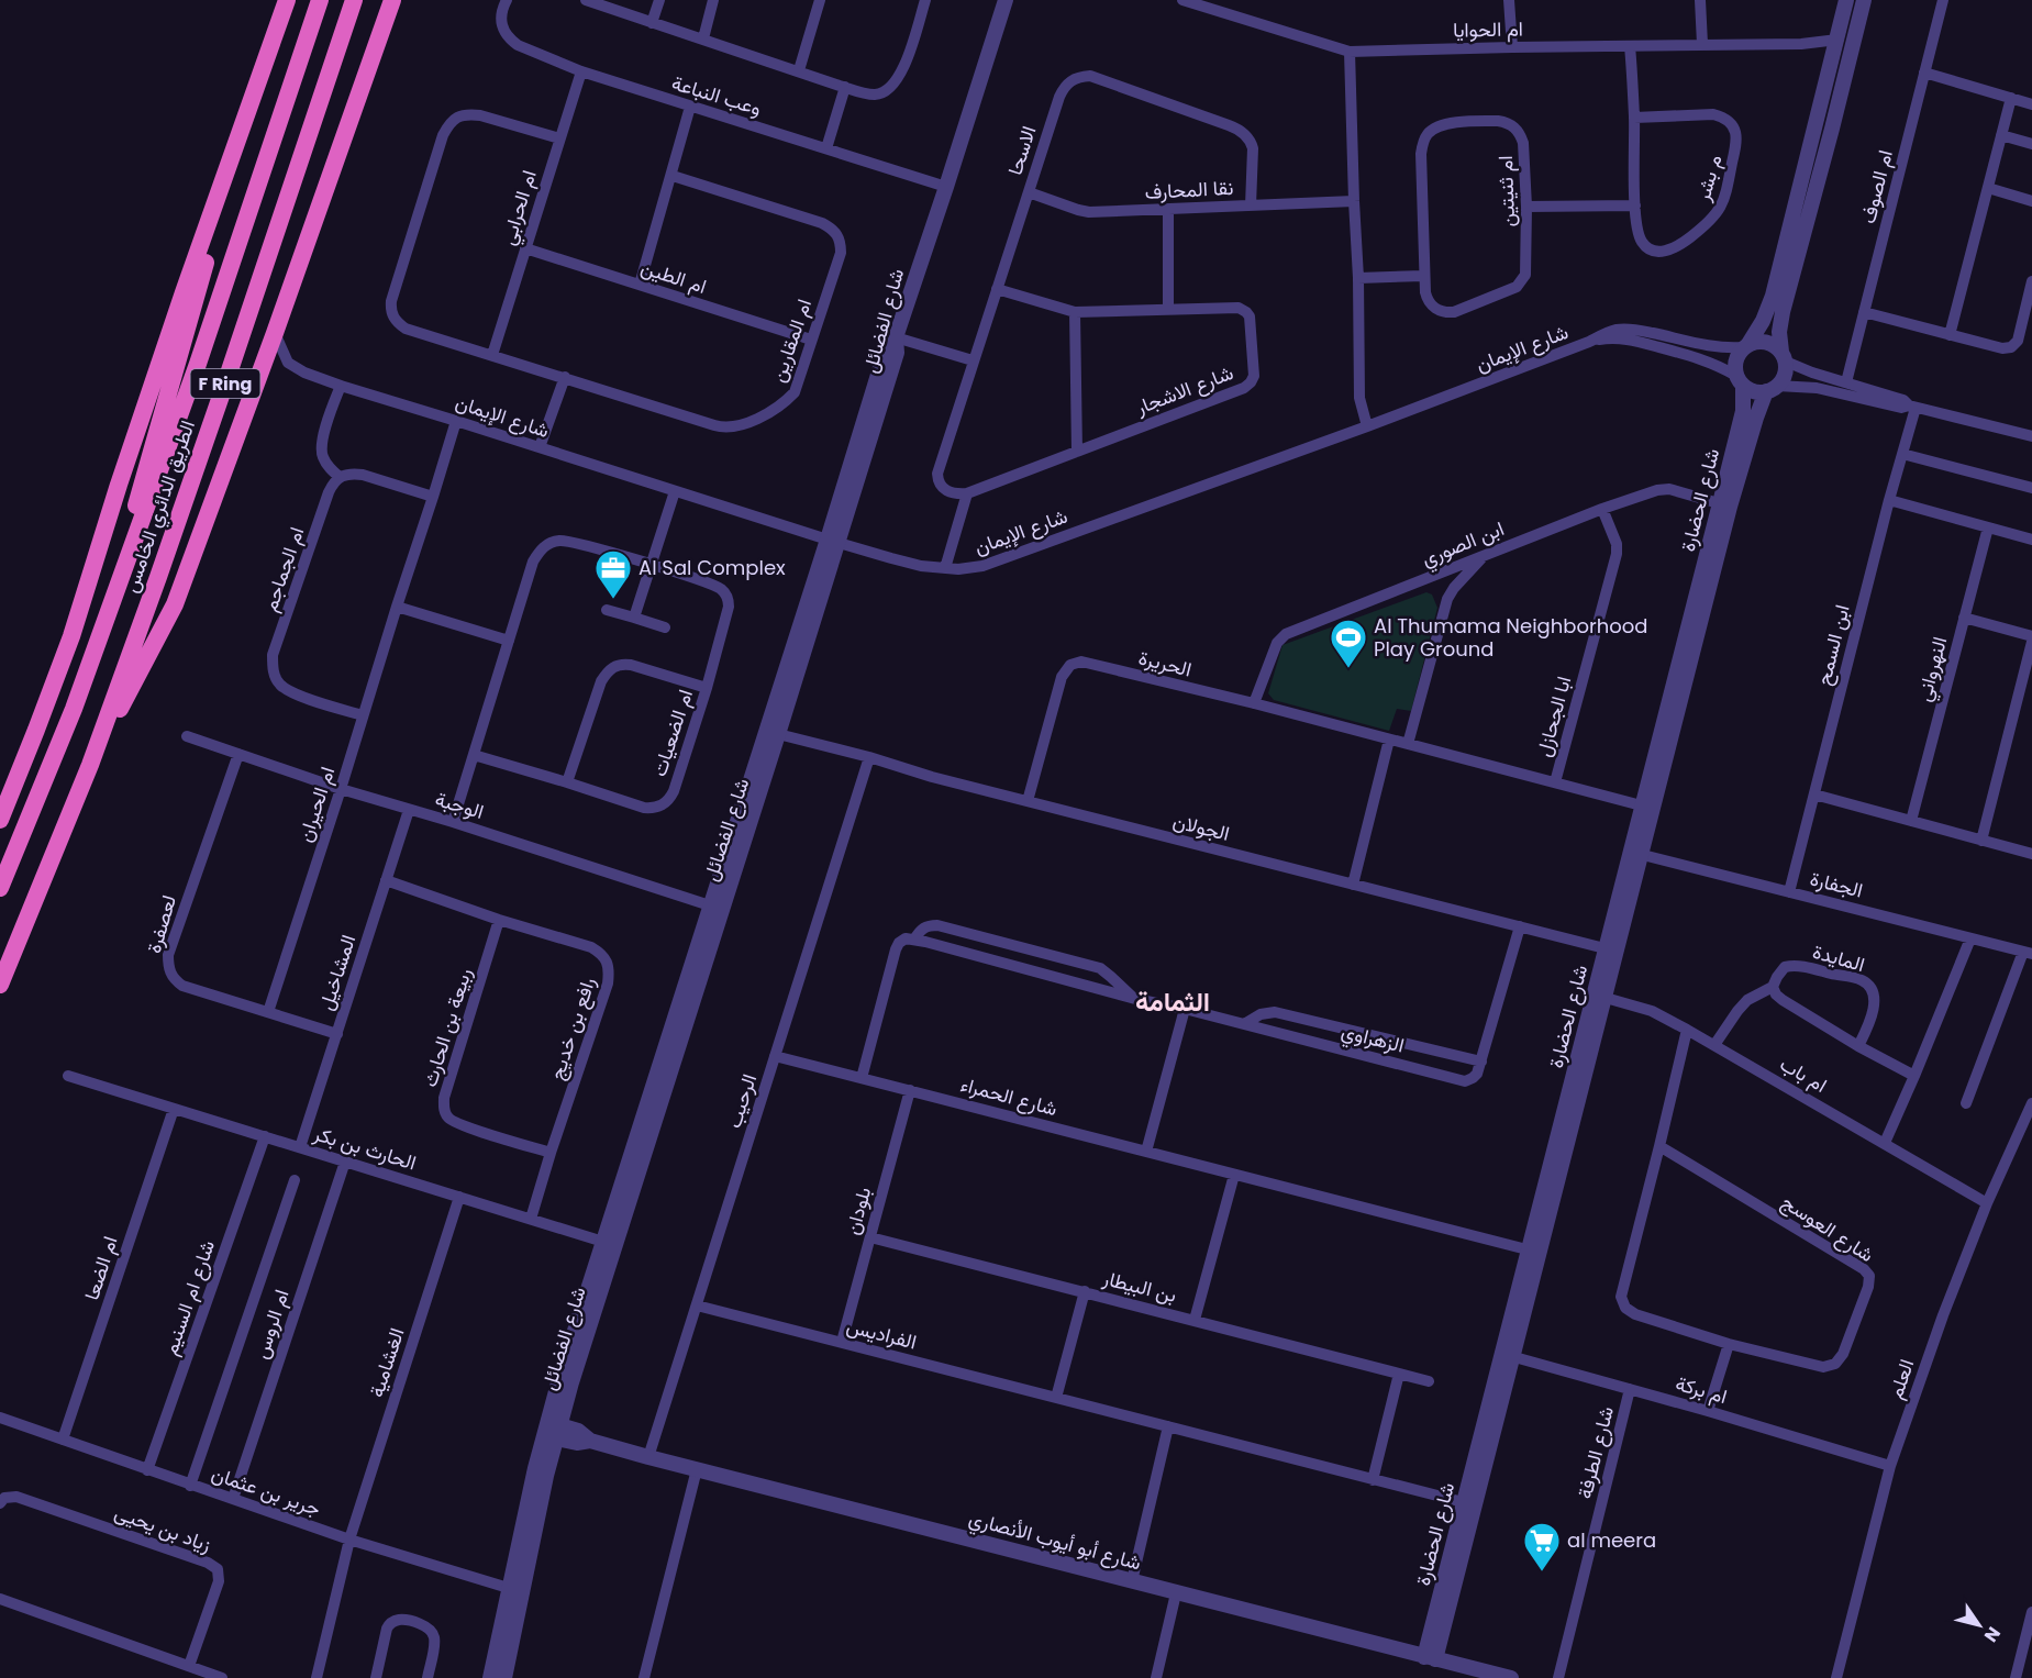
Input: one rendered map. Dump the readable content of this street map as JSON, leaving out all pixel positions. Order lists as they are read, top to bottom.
{
  "streets": {
    "highway": ["F Ring", "الطريق الدائري الخامس"],
    "street": [
      "ام الحوايا",
      "وعب النباعة",
      "الاسحا",
      "م بشر",
      "ام الصوف",
      "نقا المحارف",
      "ام ثنيتين",
      "ام الحرابي",
      "ام الطين",
      "شارع الفضائل",
      "ام المقارين",
      "شارع الإيمان",
      "شارع الاشجار",
      "شارع الحضارة",
      "ابن الصوري",
      "ام الجماجم",
      "ابن السمح",
      "الحريرة",
      "النهرواني",
      "ابا الجحازل",
      "ام الضعيات",
      "ام الحيران",
      "الوجبة",
      "الجولان",
      "الجفارة",
      "لعصفرة",
      "المايدة",
      "المشاخيل",
      "ربيعة بن الحارث",
      "رافع بن خديج",
      "الزهراوي",
      "ام باب",
      "شارع الحمراء",
      "الرحيب",
      "الحارث بن بكر",
      "بلودان",
      "شارع العوسج",
      "ام الضعا",
      "بن البيطار",
      "شارع ام السنيم",
      "ام الروس",
      "الفراديس",
      "الغشامية",
      "العلم",
      "ام بركة",
      "شارع الطرفة",
      "جرير بن عثمان",
      "زياد بن يحيى",
      "شارع أبو أيوب الأنصاري"
    ]
  },
  "crossings": [
    ["ام الحوايا", "م بشر"],
    ["وعب النباعة", "ام الحرابي"],
    ["وعب النباعة", "شارع الفضائل"],
    ["الاسحا", "نقا المحارف"],
    ["الاسحا", "شارع الاشجار"],
    ["ام الحرابي", "ام الطين"],
    ["ام الحرابي", "ام المقارين"],
    ["ام الطين", "ام المقارين"],
    ["شارع الفضائل", "شارع الإيمان"],
    ["شارع الفضائل", "الوجبة"],
    ["شارع الفضائل", "الجولان"],
    ["شارع الفضائل", "جرير بن عثمان"],
    ["شارع الفضائل", "شارع أبو أيوب الأنصاري"],
    ["شارع الإيمان", "شارع الحضارة"],
    ["شارع الإيمان", "ام الحيران"],
    ["شارع الحضارة", "ابن الصوري"],
    ["شارع الحضارة", "الحريرة"],
    ["شارع الحضارة", "الجولان"],
    ["شارع الحضارة", "الجفارة"],
    ["شارع الحضارة", "ام باب"],
    ["شارع الحضارة", "شارع الحمراء"],
    ["شارع الحضارة", "الفراديس"],
    ["شارع الحضارة", "ام بركة"],
    ["شارع الحضارة", "شارع أبو أيوب الأنصاري"],
    ["ابن الصوري", "الحريرة"],
    ["ابن الصوري", "ابا الجحازل"],
    ["ام الجماجم", "ام الحيران"],
    ["ابن السمح", "الجفارة"],
    ["الحريرة", "ابا الجحازل"],
    ["الحريرة", "الجولان"],
    ["ام الضعيات", "الوجبة"],
    ["ام الحيران", "الوجبة"],
    ["ام الحيران", "لعصفرة"],
    ["الوجبة", "لعصفرة"],
    ["الوجبة", "المشاخيل"],
    ["الجولان", "الرحيب"],
    ["لعصفرة", "المشاخيل"],
    ["المايدة", "ام باب"],
    ["المشاخيل", "رافع بن خديج"],
    ["المشاخيل", "الحارث بن بكر"],
    ["ربيعة بن الحارث", "رافع بن خديج"],
    ["رافع بن خديج", "الحارث بن بكر"],
    ["ام باب", "شارع العوسج"],
    ["ام باب", "العلم"],
    ["شارع الحمراء", "الرحيب"],
    ["شارع الحمراء", "بلودان"],
    ["الرحيب", "الفراديس"],
    ["الرحيب", "شارع أبو أيوب الأنصاري"],
    ["الحارث بن بكر", "ام الضعا"],
    ["الحارث بن بكر", "شارع ام السنيم"],
    ["الحارث بن بكر", "ام الروس"],
    ["الحارث بن بكر", "الغشامية"],
    ["بلودان", "بن البيطار"],
    ["بلودان", "الفراديس"],
    ["ام الضعا", "جرير بن عثمان"],
    ["شارع ام السنيم", "جرير بن عثمان"],
    ["ام الروس", "جرير بن عثمان"],
    ["الغشامية", "جرير بن عثمان"],
    ["العلم", "ام بركة"],
    ["ام بركة", "شارع الطرفة"]
  ],
  "districts": ["الثمامة"],
  "places": {
    "office": ["Al Sal Complex"],
    "sports": ["Al Thumama Neighborhood Play Ground"],
    "supermarket": ["al meera"]
  },
  "north": "bottom right"
}
